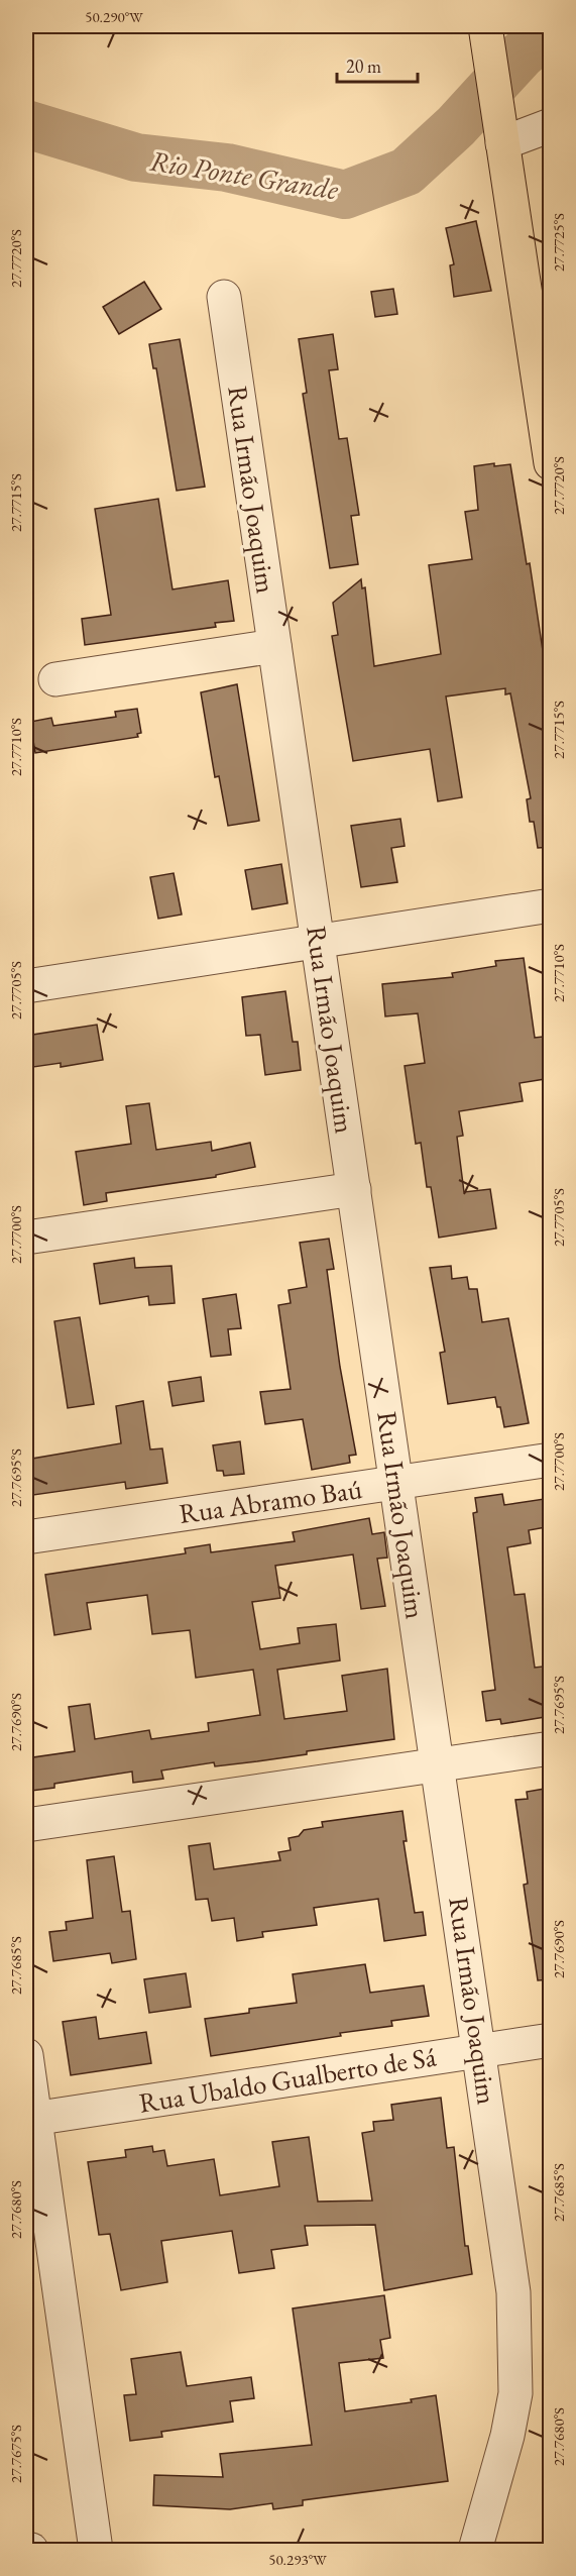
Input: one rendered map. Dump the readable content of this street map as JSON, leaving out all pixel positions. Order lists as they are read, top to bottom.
{
  "streets": {
    "street": ["Rua Irmão Joaquim", "Rua Abramo Baú", "Rua Ubaldo Gualberto de Sá"]
  },
  "crossings": [
    ["Rua Irmão Joaquim", "Rua Abramo Baú"],
    ["Rua Irmão Joaquim", "Rua Ubaldo Gualberto de Sá"]
  ],
  "water": ["Rio Ponte Grande"],
  "scale_bar": "20 m",
  "coordinates": [
    "50.290°W",
    "27.7725°S",
    "27.7720°S",
    "27.7715°S",
    "27.7710°S",
    "27.7705°S",
    "27.7700°S",
    "27.7695°S",
    "27.7690°S",
    "27.7685°S",
    "27.7680°S",
    "27.7675°S",
    "50.293°W"
  ]
}
